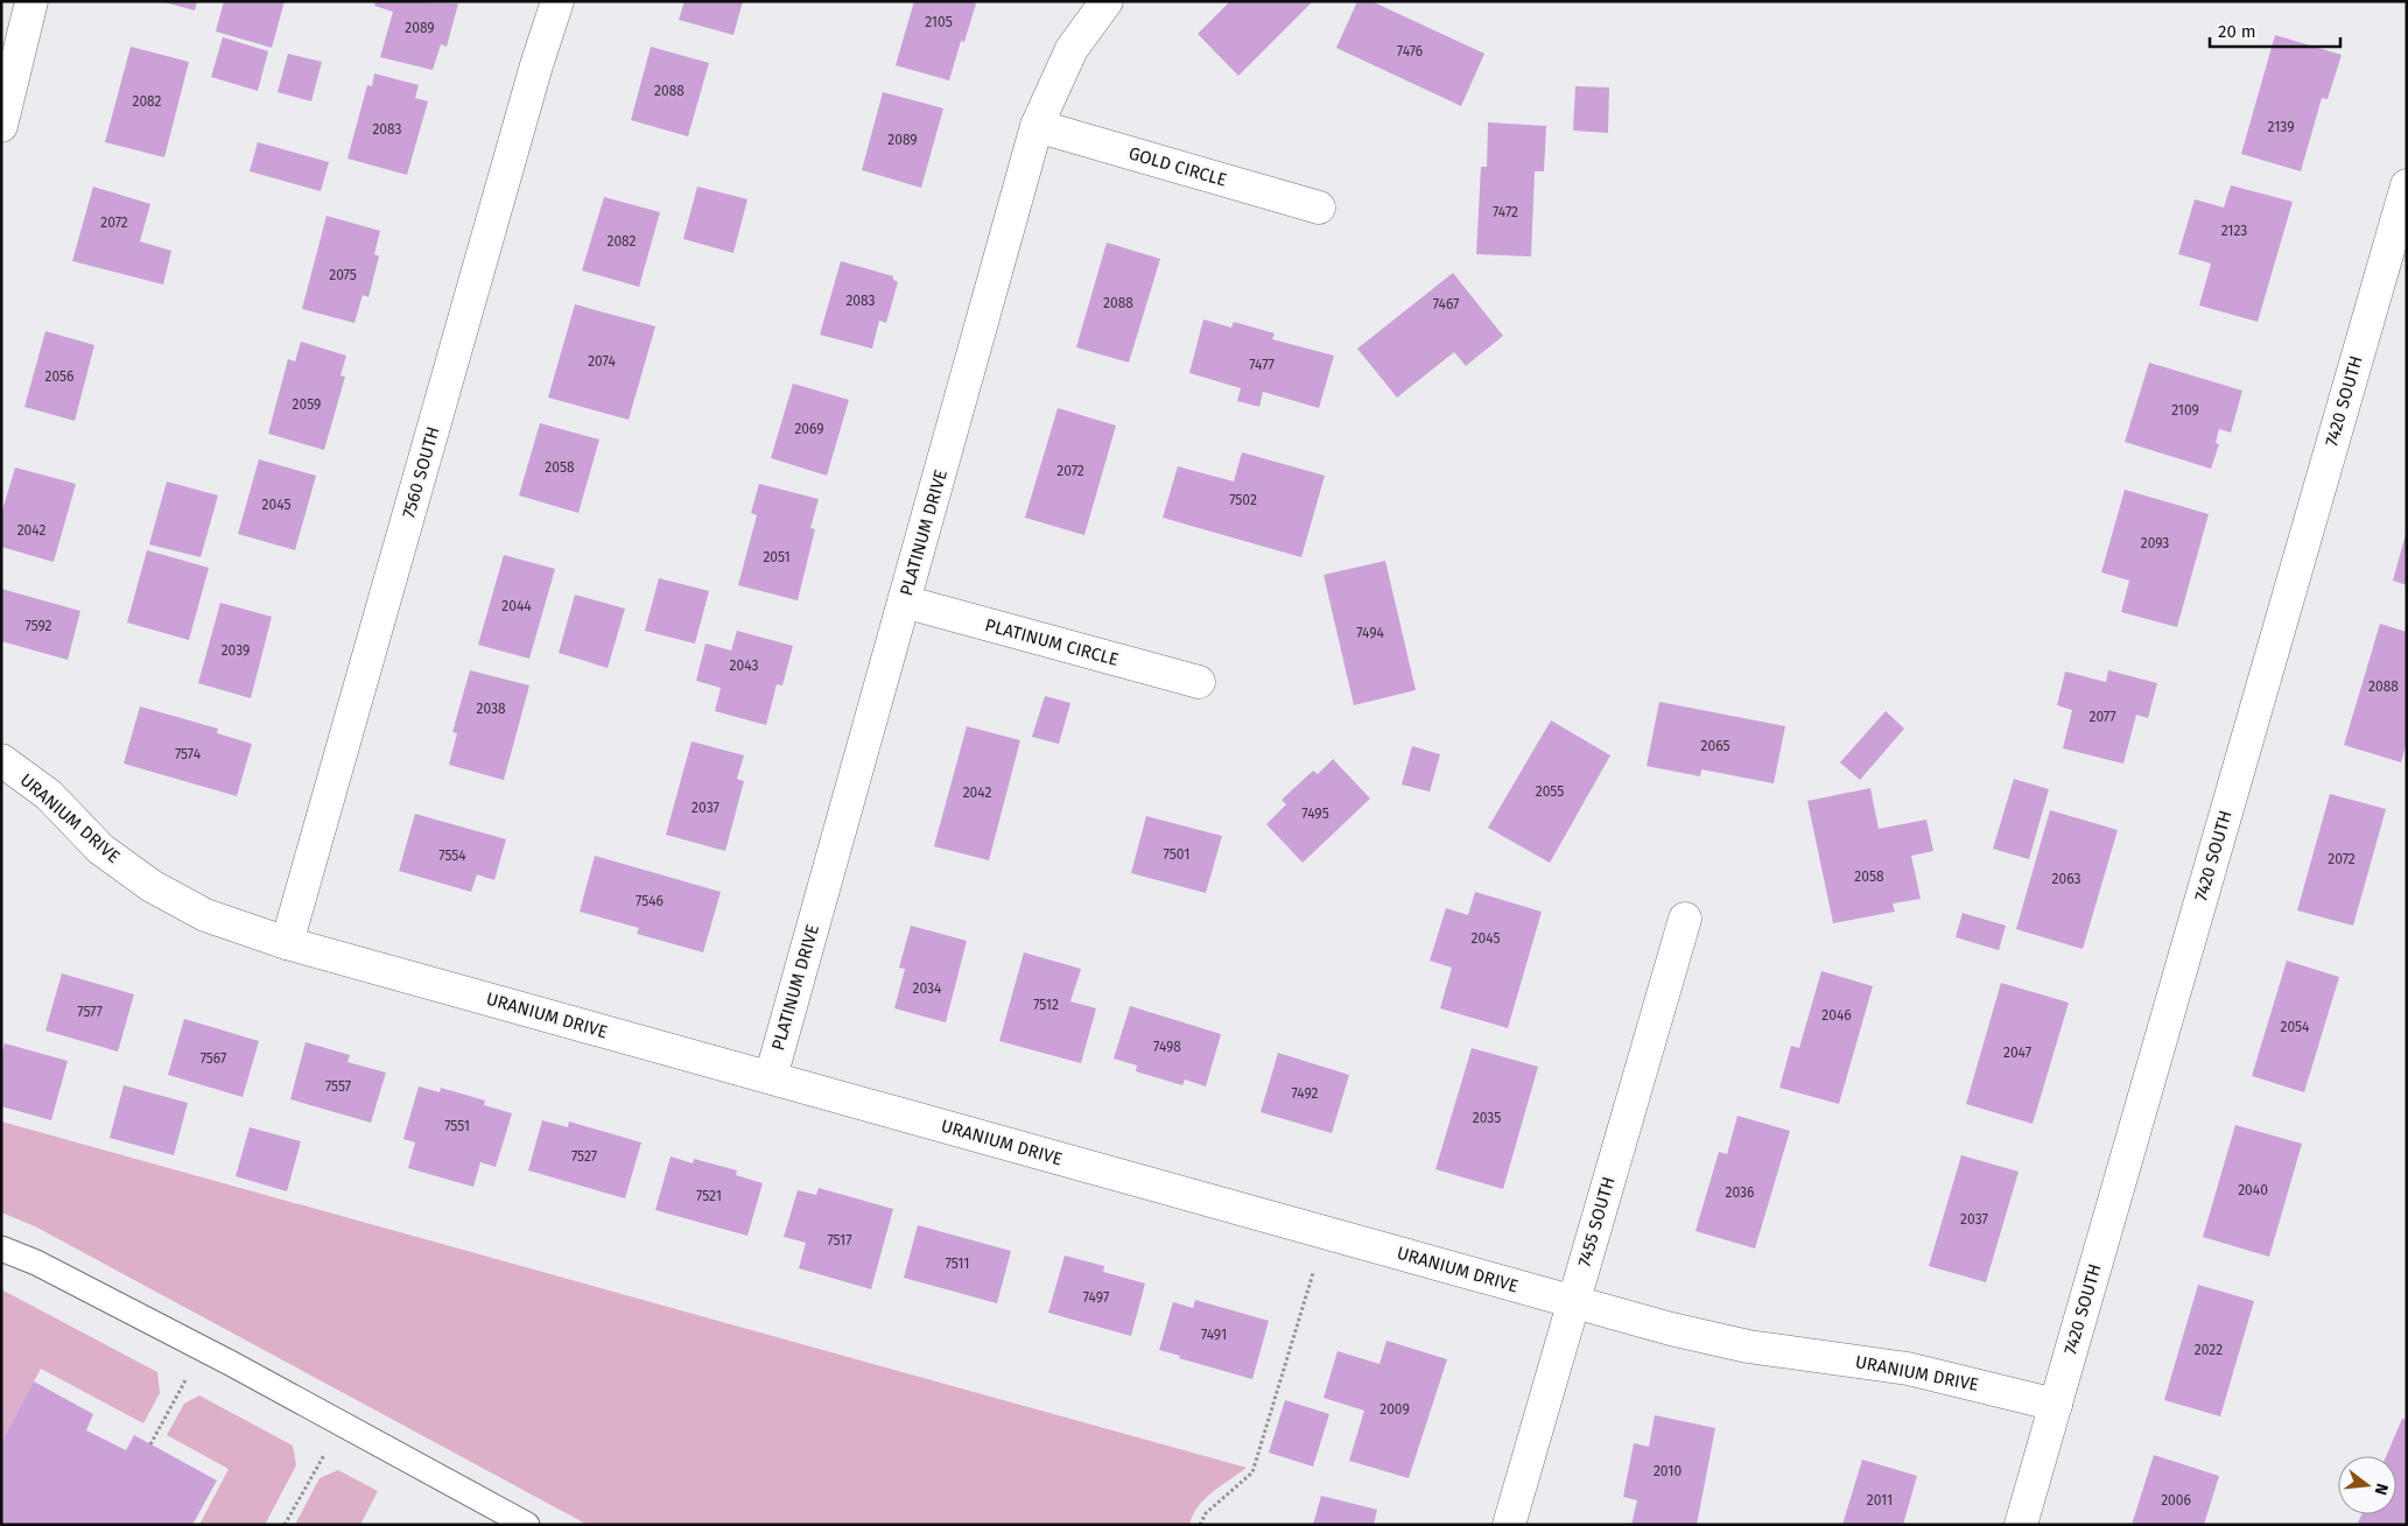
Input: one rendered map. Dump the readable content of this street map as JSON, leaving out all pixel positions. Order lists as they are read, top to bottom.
{
  "streets": {
    "street": [
      "GOLD CIRCLE",
      "7420 SOUTH",
      "7560 SOUTH",
      "PLATINUM DRIVE",
      "PLATINUM CIRCLE",
      "URANIUM DRIVE",
      "7455 SOUTH"
    ]
  },
  "crossings": [
    ["GOLD CIRCLE", "PLATINUM DRIVE"],
    ["7420 SOUTH", "URANIUM DRIVE"],
    ["7560 SOUTH", "URANIUM DRIVE"],
    ["PLATINUM DRIVE", "PLATINUM CIRCLE"],
    ["PLATINUM DRIVE", "URANIUM DRIVE"],
    ["URANIUM DRIVE", "7455 SOUTH"]
  ],
  "house_numbers": [
    "2105",
    "2089",
    "7476",
    "2088",
    "2082",
    "2139",
    "2083",
    "2089",
    "7472",
    "2072",
    "2123",
    "2082",
    "2075",
    "2083",
    "2088",
    "7467",
    "2074",
    "7477",
    "2056",
    "2059",
    "2109",
    "2069",
    "2058",
    "2072",
    "7502",
    "2045",
    "2042",
    "2093",
    "2051",
    "2044",
    "7592",
    "7494",
    "2039",
    "2043",
    "2088",
    "2038",
    "2077",
    "2065",
    "7574",
    "2055",
    "2042",
    "2037",
    "7495",
    "7501",
    "7554",
    "2072",
    "2058",
    "2063",
    "7546",
    "2045",
    "2034",
    "7512",
    "7577",
    "2046",
    "2054",
    "7498",
    "2047",
    "7567",
    "7557",
    "7492",
    "2035",
    "7551",
    "7527",
    "2040",
    "2036",
    "7521",
    "2037",
    "7517",
    "7511",
    "7497",
    "7491",
    "2022",
    "2009",
    "2010",
    "2011",
    "2006"
  ],
  "scale_bar": "20 m",
  "north": "right"
}
